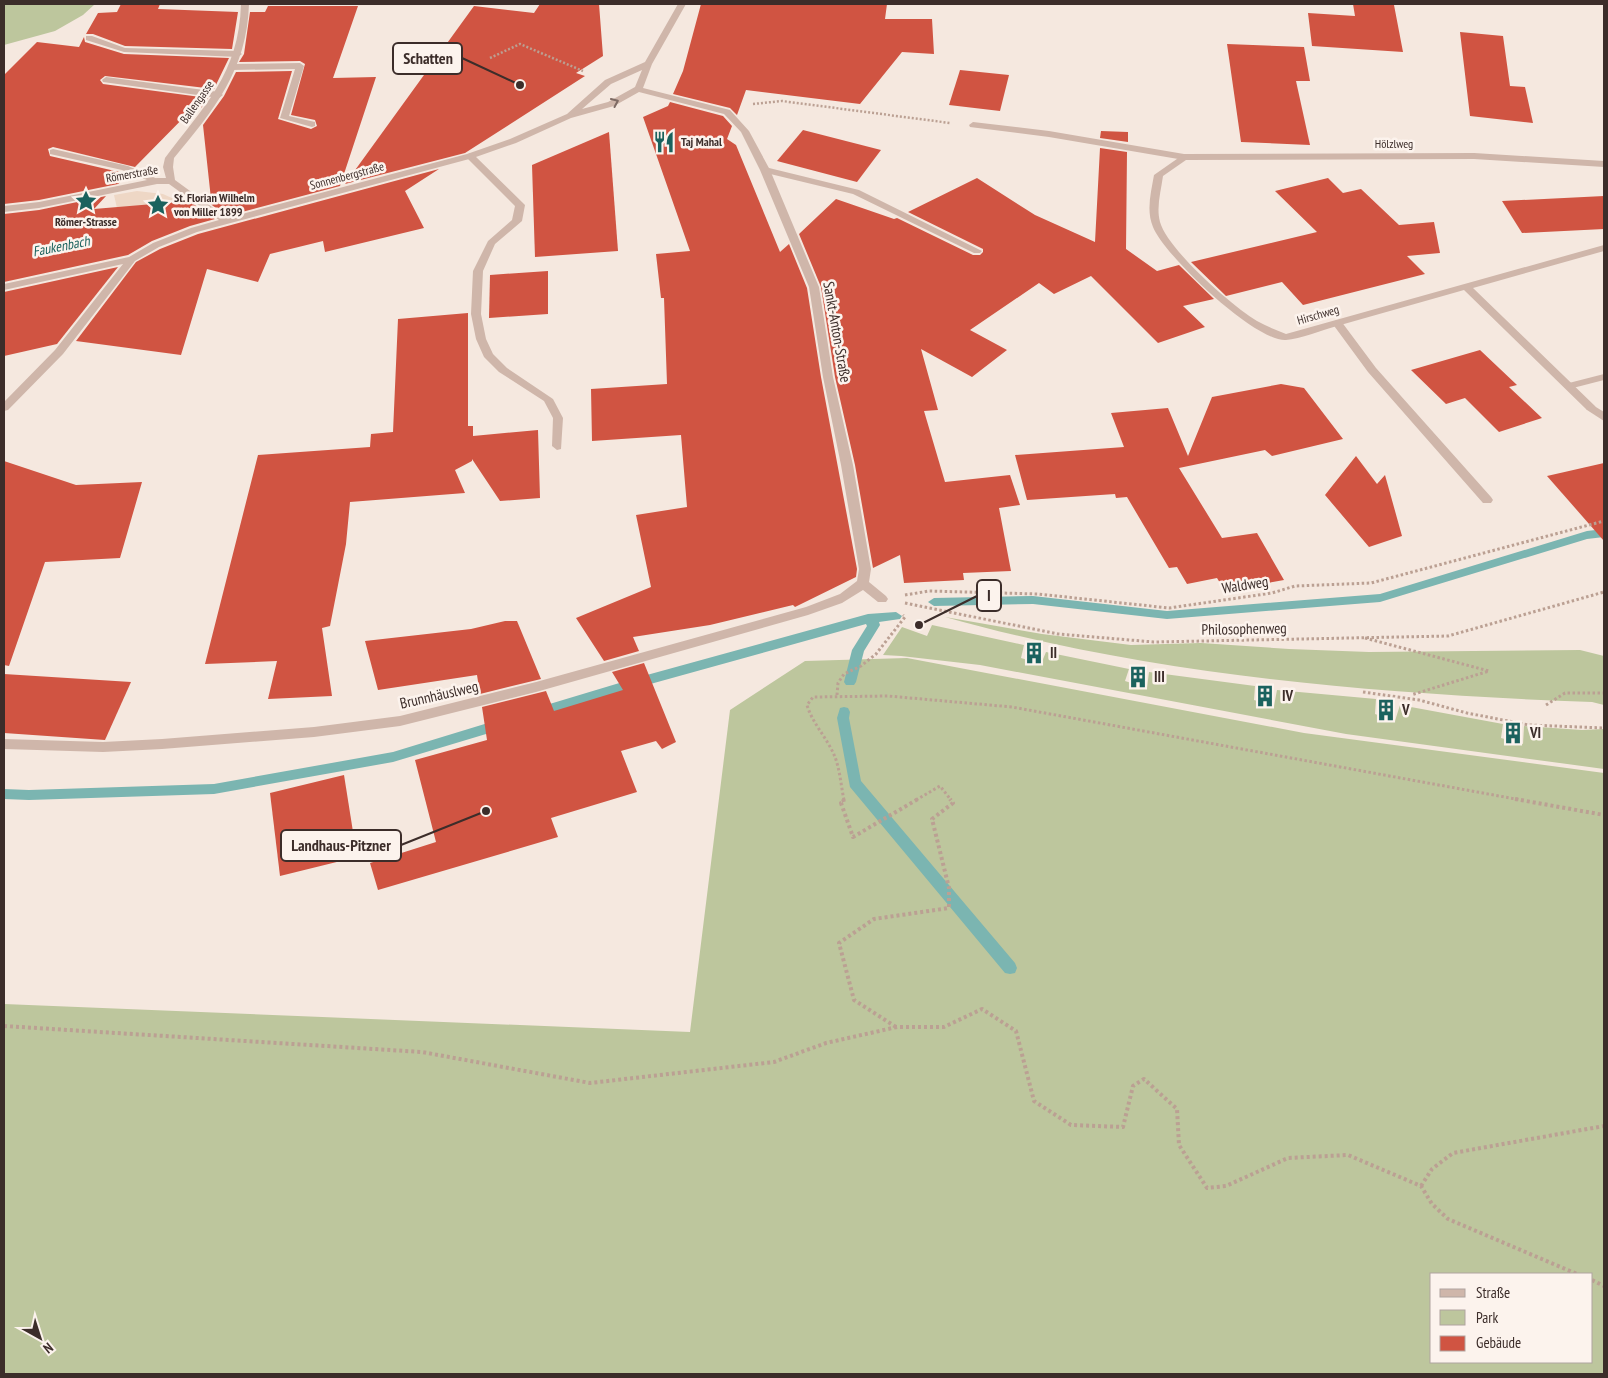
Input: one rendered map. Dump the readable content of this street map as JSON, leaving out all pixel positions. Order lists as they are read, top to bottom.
{
  "streets": {
    "street": [
      "Ballengasse",
      "Hölzlweg",
      "Römerstraße",
      "Sonnenbergstraße",
      "Hirschweg",
      "Sankt-Anton-Straße",
      "Brunnhäuslweg"
    ],
    "path": ["Waldweg", "Philosophenweg"]
  },
  "crossings": [
    ["Ballengasse", "Römerstraße"],
    ["Hölzlweg", "Hirschweg"],
    ["Römerstraße", "Sonnenbergstraße"],
    ["Sankt-Anton-Straße", "Brunnhäuslweg"],
    ["Waldweg", "Philosophenweg"]
  ],
  "water": ["Faukenbach"],
  "places": {
    "other": ["Schatten", "I", "Landhaus-Pitzner"],
    "restaurant": ["Taj Mahal"],
    "place": ["Römer-Strasse", "St. Florian Wilhelm von Miller 1899"],
    "building": [
      "II",
      "III",
      "IV",
      "V",
      "VI"
    ]
  },
  "legend": ["Straße", "Park", "Gebäude"],
  "north": "bottom right"
}
